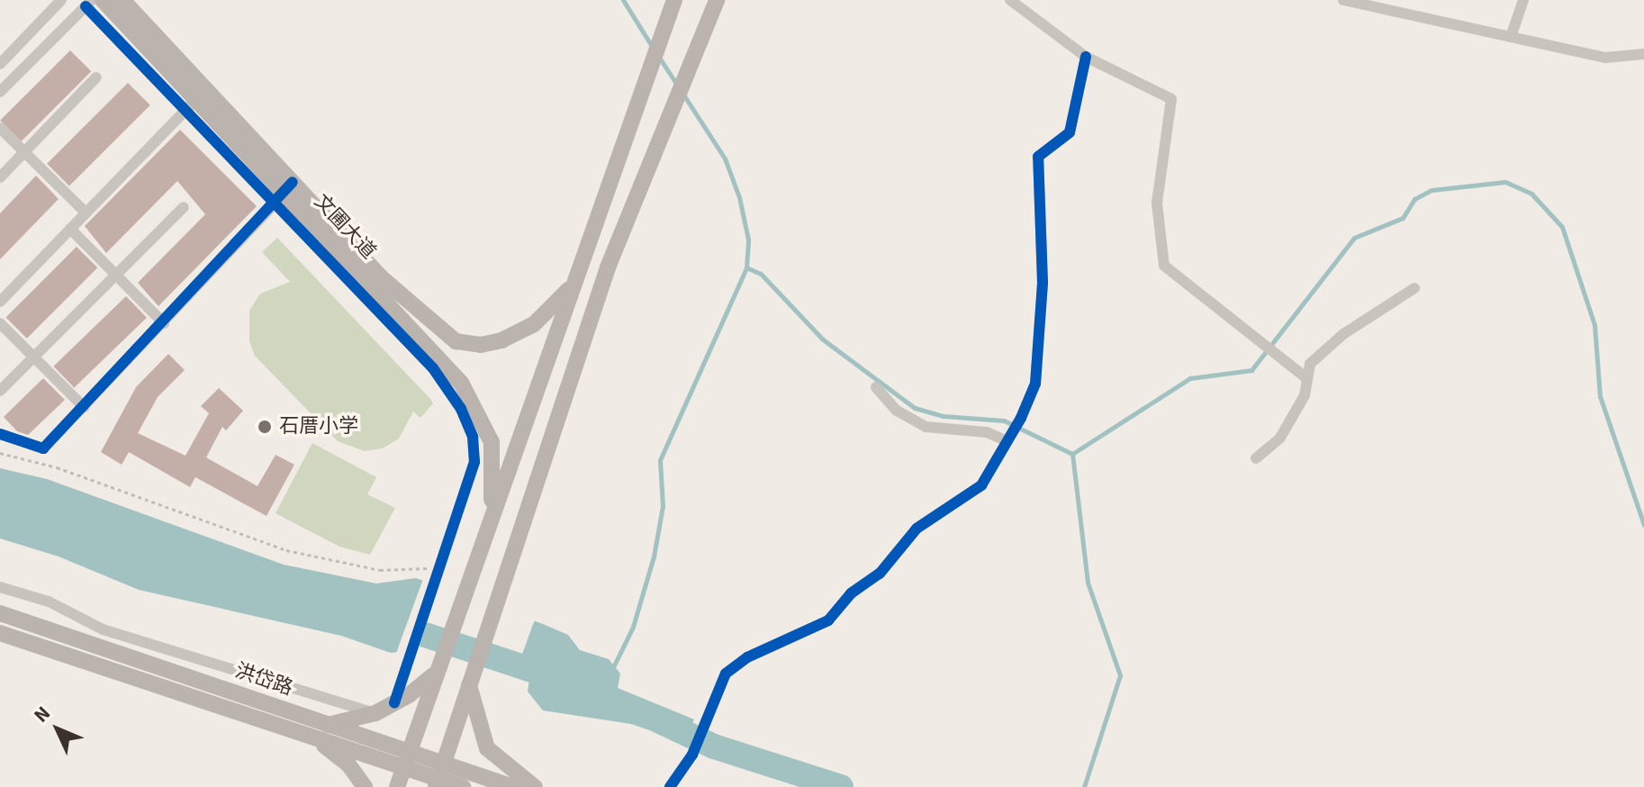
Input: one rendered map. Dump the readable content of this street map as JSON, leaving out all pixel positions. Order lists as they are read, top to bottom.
{
  "streets": {
    "main road": ["文圃大道", "洪岱路"]
  },
  "places": ["石厝小学"],
  "north": "top left"
}
